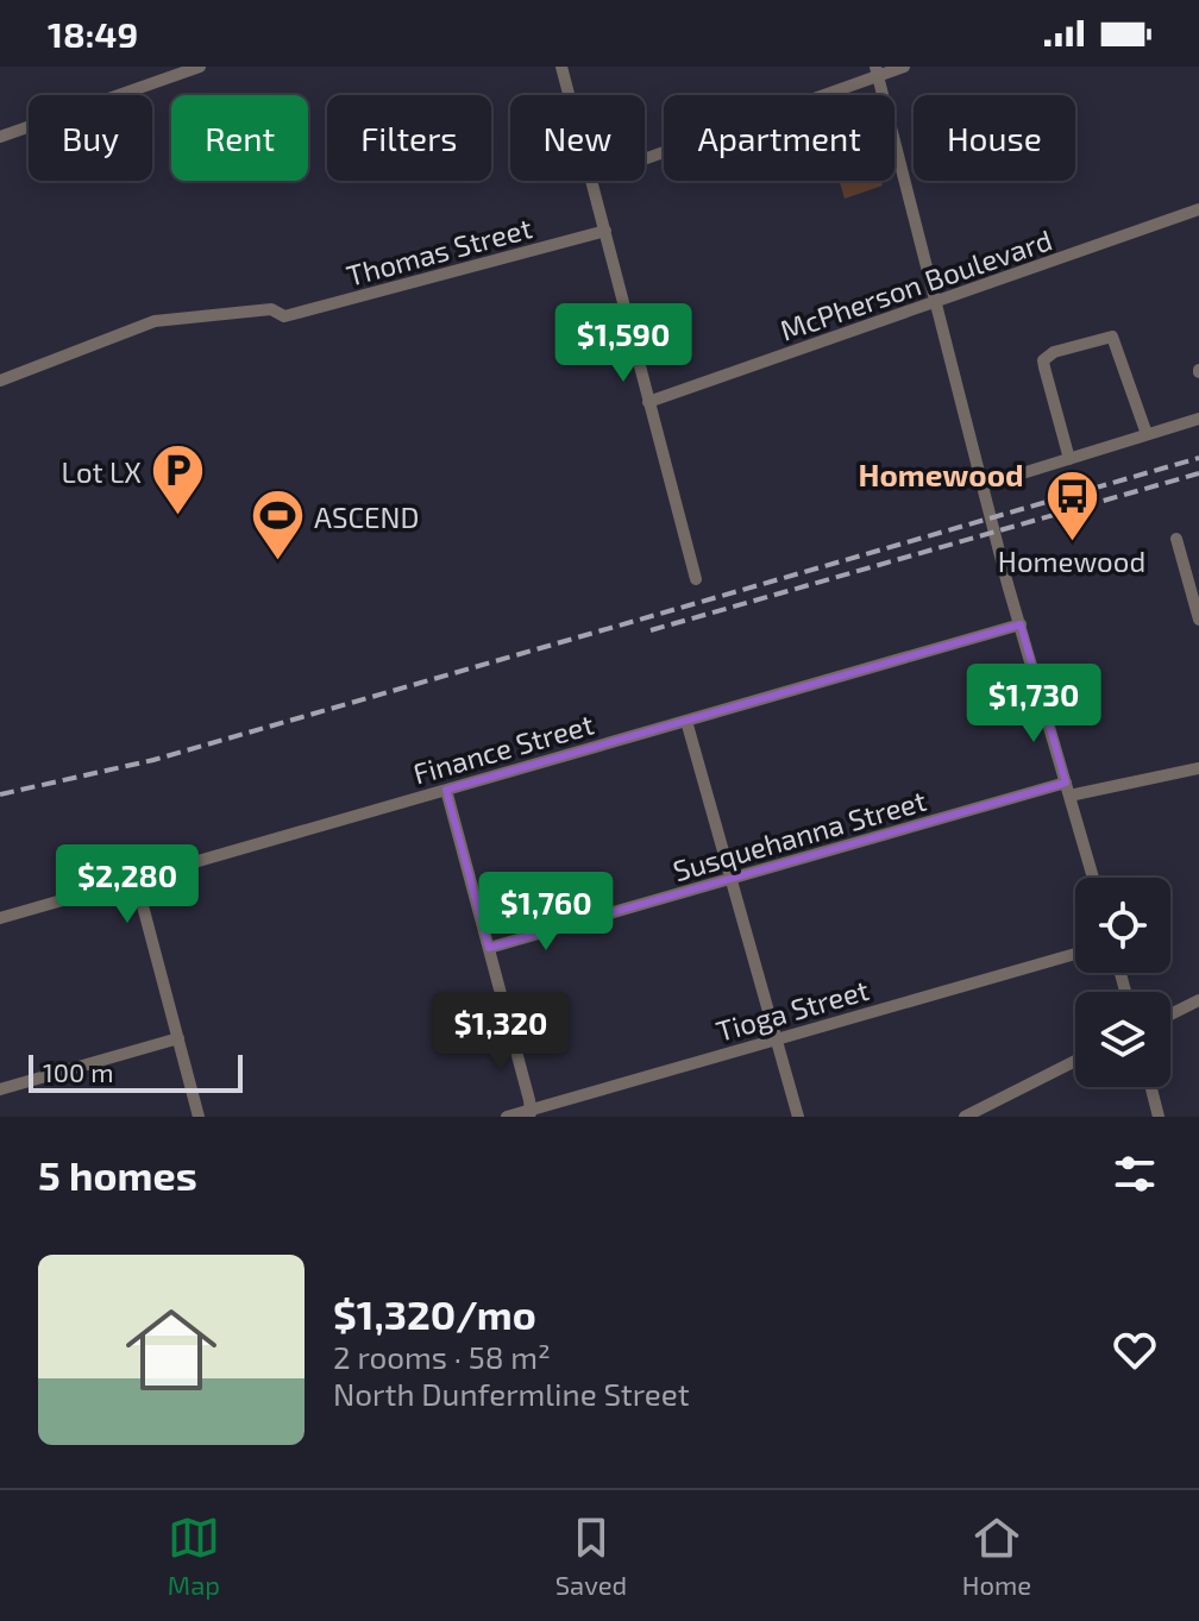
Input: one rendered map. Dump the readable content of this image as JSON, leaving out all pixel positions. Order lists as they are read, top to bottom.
{
  "streets": {
    "street": [
      "Thomas Street",
      "McPherson Boulevard",
      "Finance Street",
      "Susquehanna Street",
      "Tioga Street"
    ]
  },
  "districts": ["Homewood"],
  "places": {
    "parking": ["Lot LX"],
    "bus stop": ["Homewood"],
    "sports": ["ASCEND"]
  },
  "scale_bar": "100 m",
  "page": {
    "status": "18:49",
    "chip": [
      "Buy",
      "Rent",
      "Filters",
      "New",
      "Apartment",
      "House"
    ],
    "price": [
      "$1,590",
      "$1,730",
      "$2,280",
      "$1,760",
      "$1,320"
    ],
    "scale": "100 m",
    "heading": "5 homes",
    "list": [
      {
        "name": "$1,320/mo",
        "note": "2 rooms · 58 m² · North Dunfermline Street"
      }
    ],
    "tabs": ["Map", "Saved", "Home"]
  }
}
